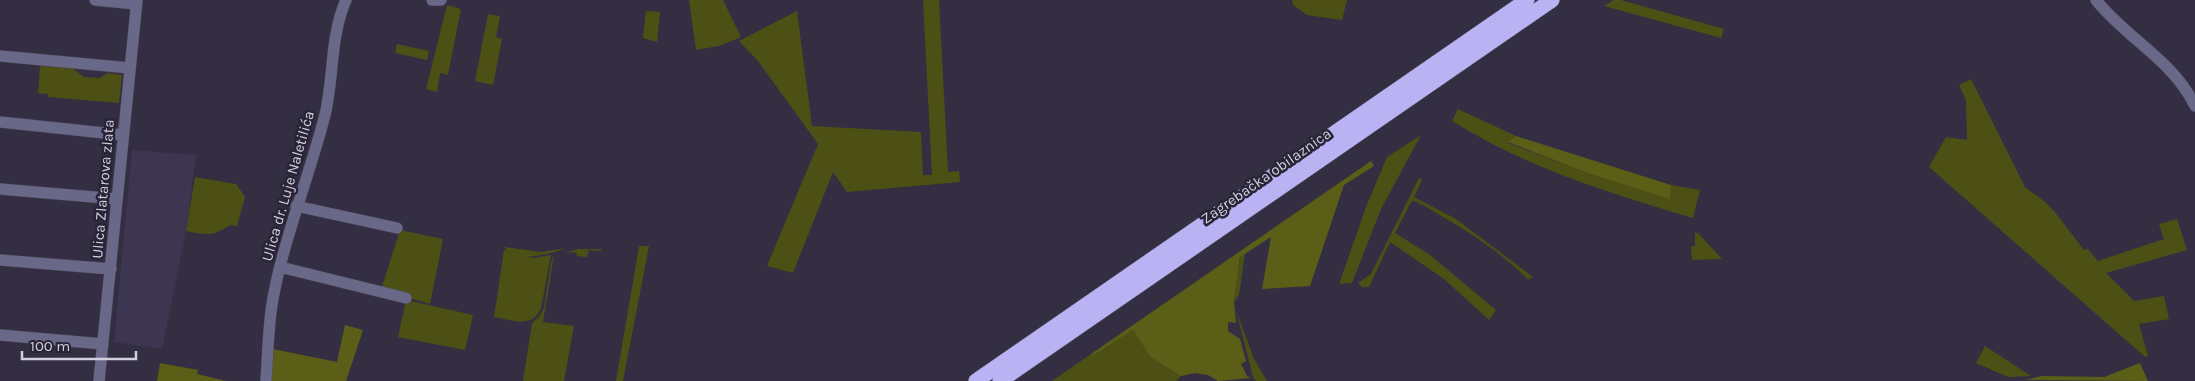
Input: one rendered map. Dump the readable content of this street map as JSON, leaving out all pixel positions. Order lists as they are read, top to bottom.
{
  "streets": {
    "highway": ["Zagrebačka obilaznica"],
    "street": ["Ulica dr. Luje Naletilića", "Ulica Zlatarova zlata"]
  },
  "scale_bar": "100 m"
}
